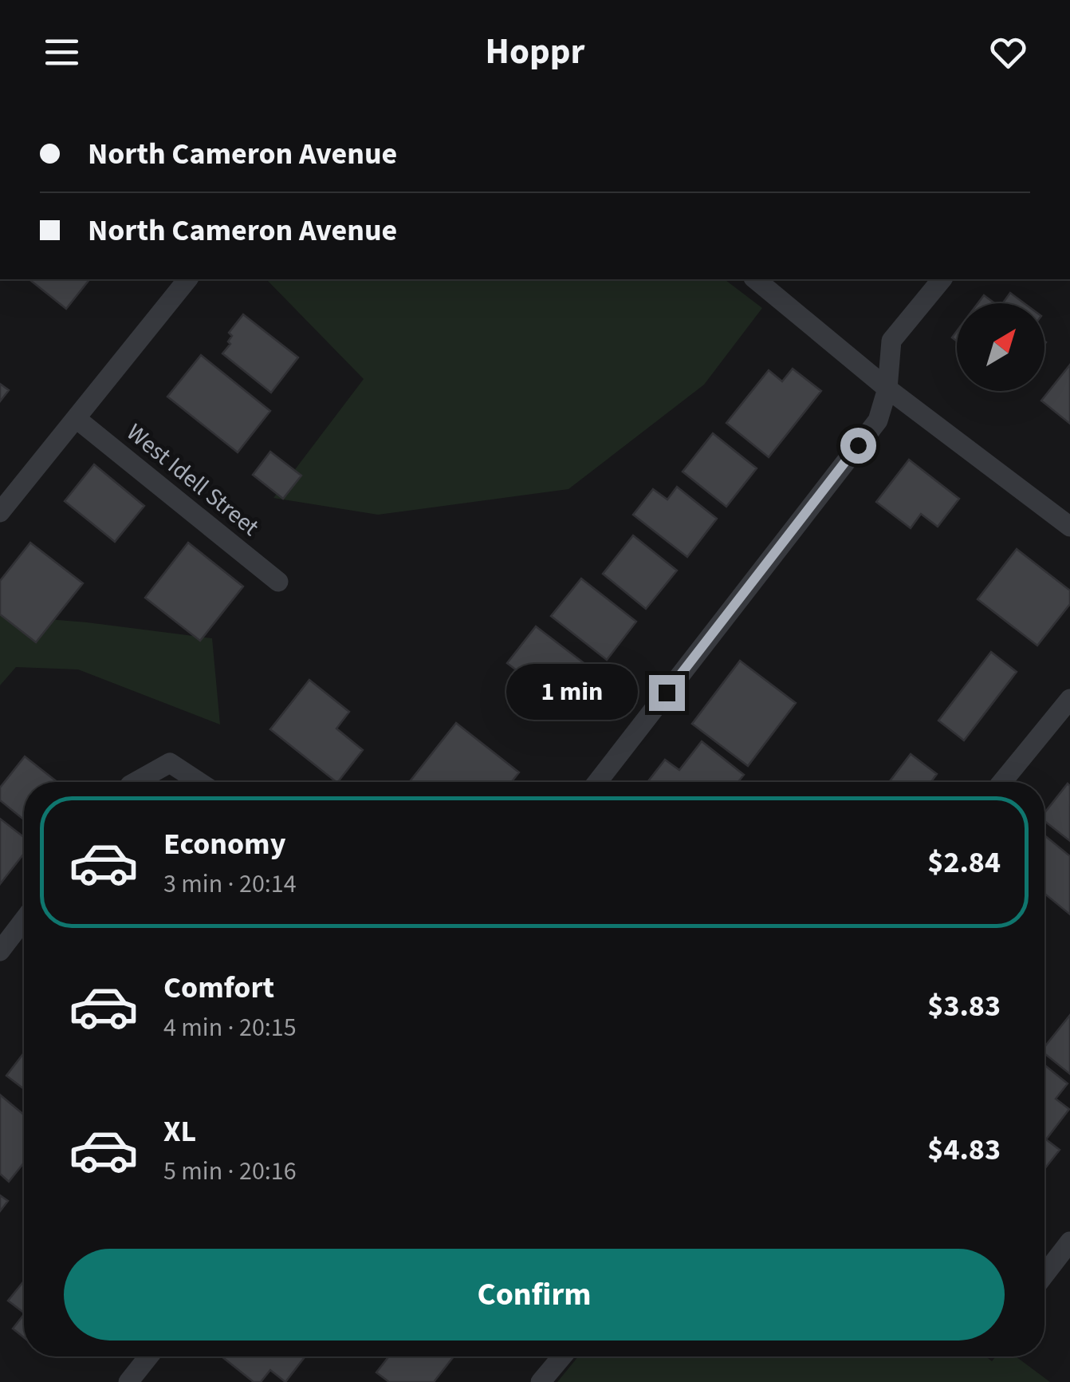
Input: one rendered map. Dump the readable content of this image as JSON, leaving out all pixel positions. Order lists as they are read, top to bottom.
{
  "streets": {
    "street": ["West Idell Street"]
  },
  "north": "top right",
  "page": {
    "header": "Hoppr",
    "banner": ["North Cameron Avenue", "North Cameron Avenue"],
    "bubble": "1 min",
    "list": [
      {
        "name": "Economy",
        "note": "3 min · 20:14",
        "value": "$2.84"
      },
      {
        "name": "Comfort",
        "note": "4 min · 20:15",
        "value": "$3.83"
      },
      {
        "name": "XL",
        "note": "5 min · 20:16",
        "value": "$4.83"
      }
    ],
    "buttons": "Confirm"
  }
}
